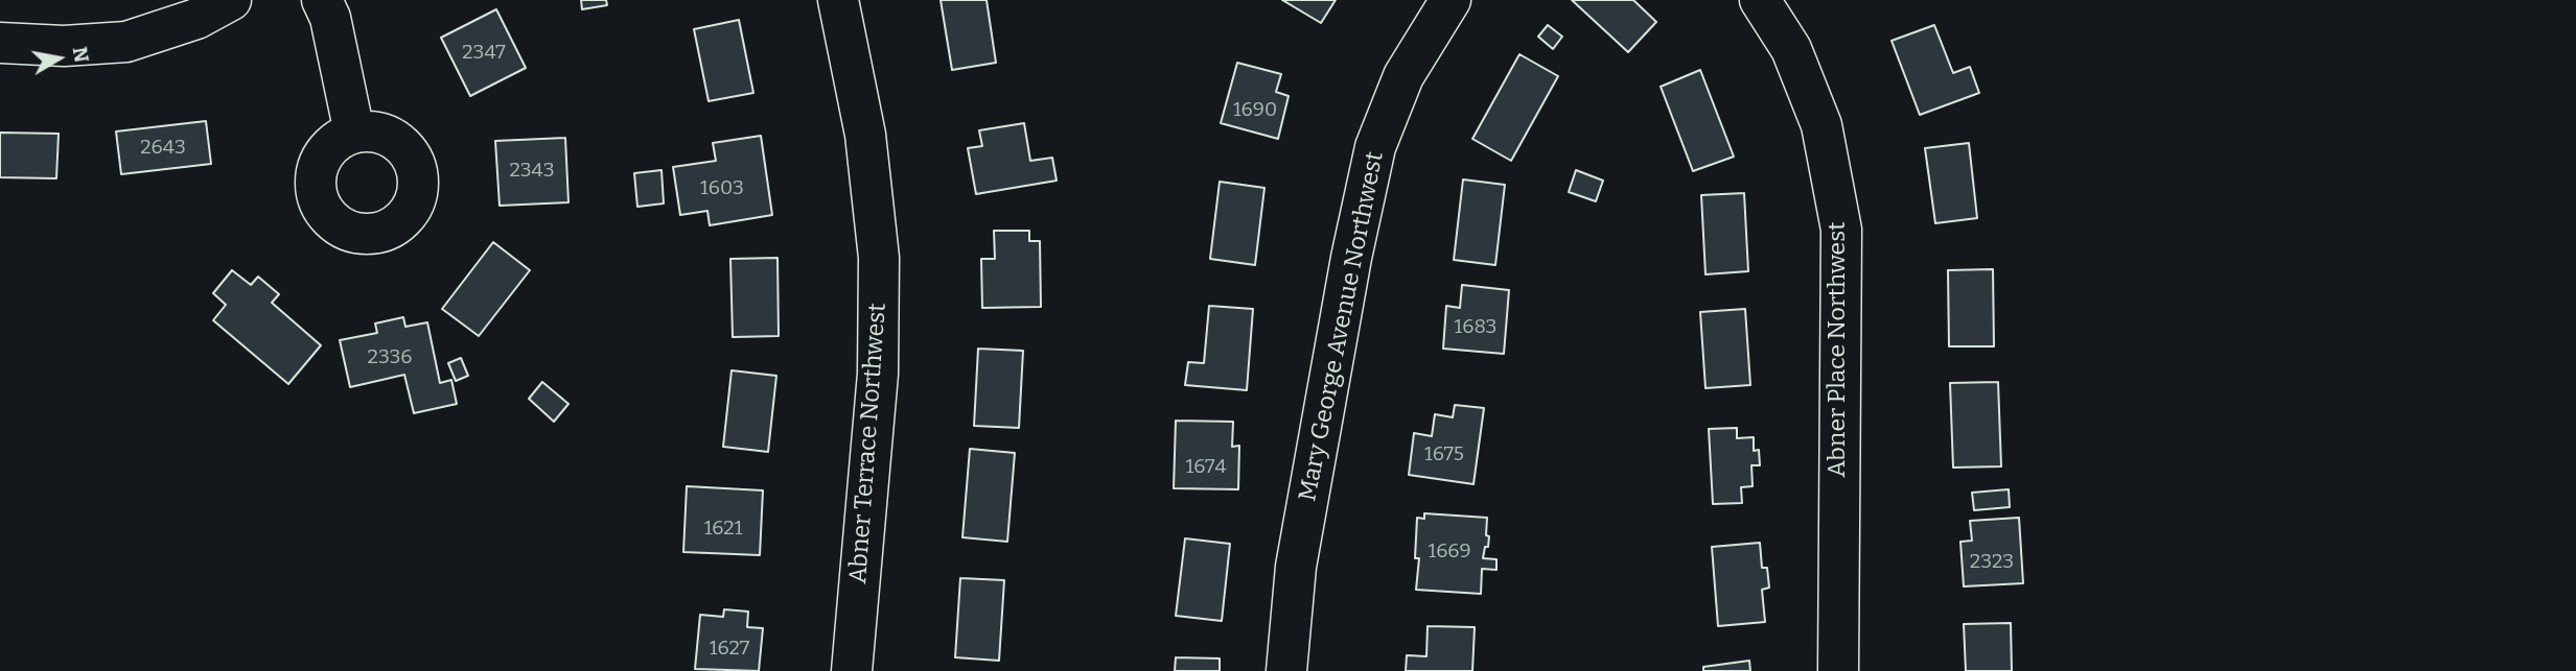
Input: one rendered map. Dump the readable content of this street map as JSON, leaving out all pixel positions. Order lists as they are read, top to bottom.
{
  "streets": {
    "street": ["Mary George Avenue Northwest", "Abner Place Northwest", "Abner Terrace Northwest"]
  },
  "house_numbers": [
    "2347",
    "1690",
    "2643",
    "2343",
    "1603",
    "1683",
    "2336",
    "1675",
    "1674",
    "1621",
    "1669",
    "2323",
    "1627"
  ],
  "north": "right"
}
